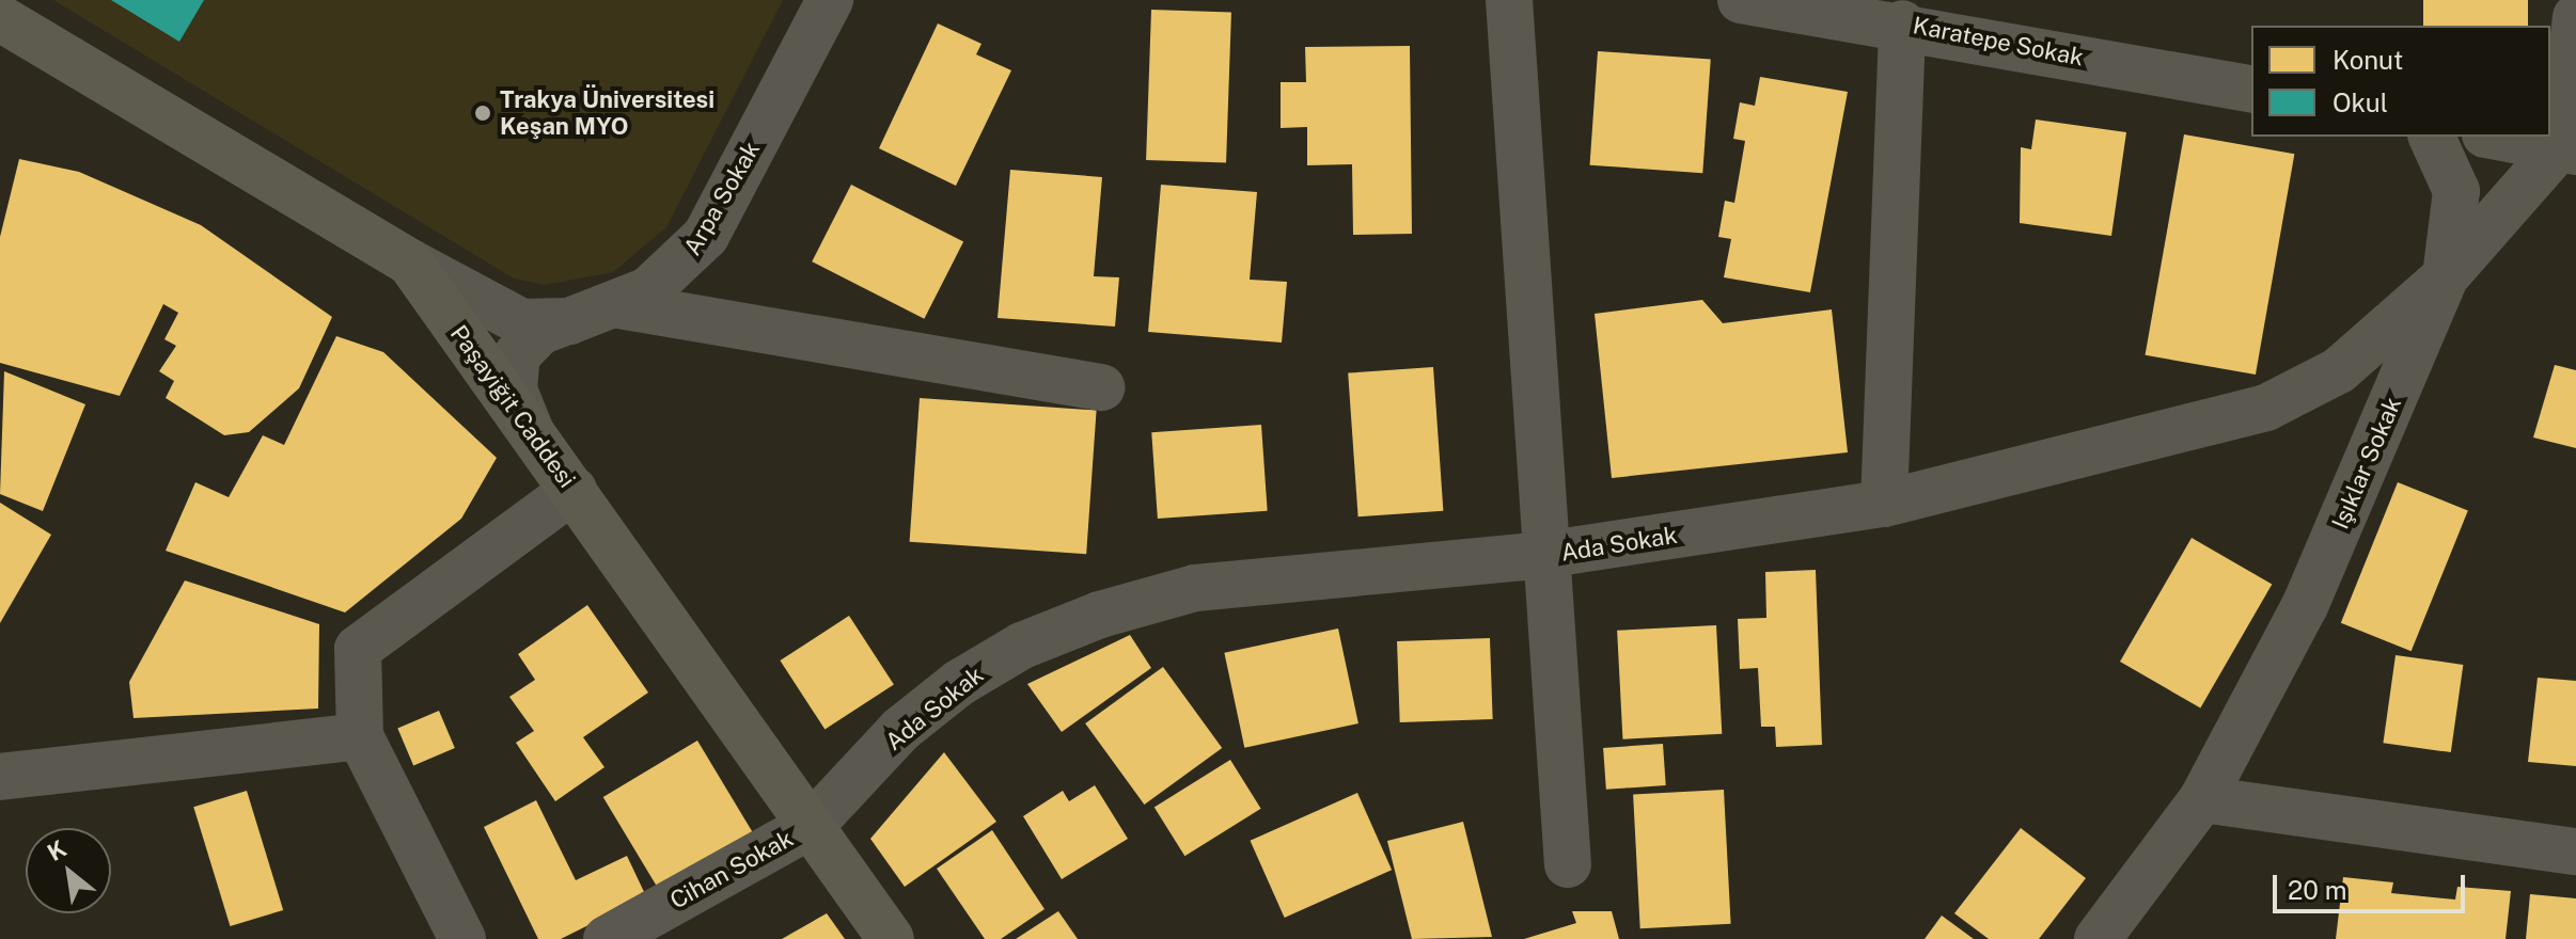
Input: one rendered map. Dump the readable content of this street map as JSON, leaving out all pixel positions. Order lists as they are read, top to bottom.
{
  "streets": {
    "main road": ["Paşayiğit Caddesi"],
    "street": [
      "Karatepe Sokak",
      "Arpa Sokak",
      "Işıklar Sokak",
      "Ada Sokak",
      "Cihan Sokak"
    ]
  },
  "crossings": [
    ["Arpa Sokak", "Paşayiğit Caddesi"],
    ["Paşayiğit Caddesi", "Ada Sokak"],
    ["Paşayiğit Caddesi", "Cihan Sokak"],
    ["Işıklar Sokak", "Ada Sokak"],
    ["Ada Sokak", "Cihan Sokak"]
  ],
  "places": ["Trakya Üniversitesi Keşan MYO"],
  "legend": ["Konut", "Okul"],
  "scale_bar": "20 m",
  "north": "top left"
}
